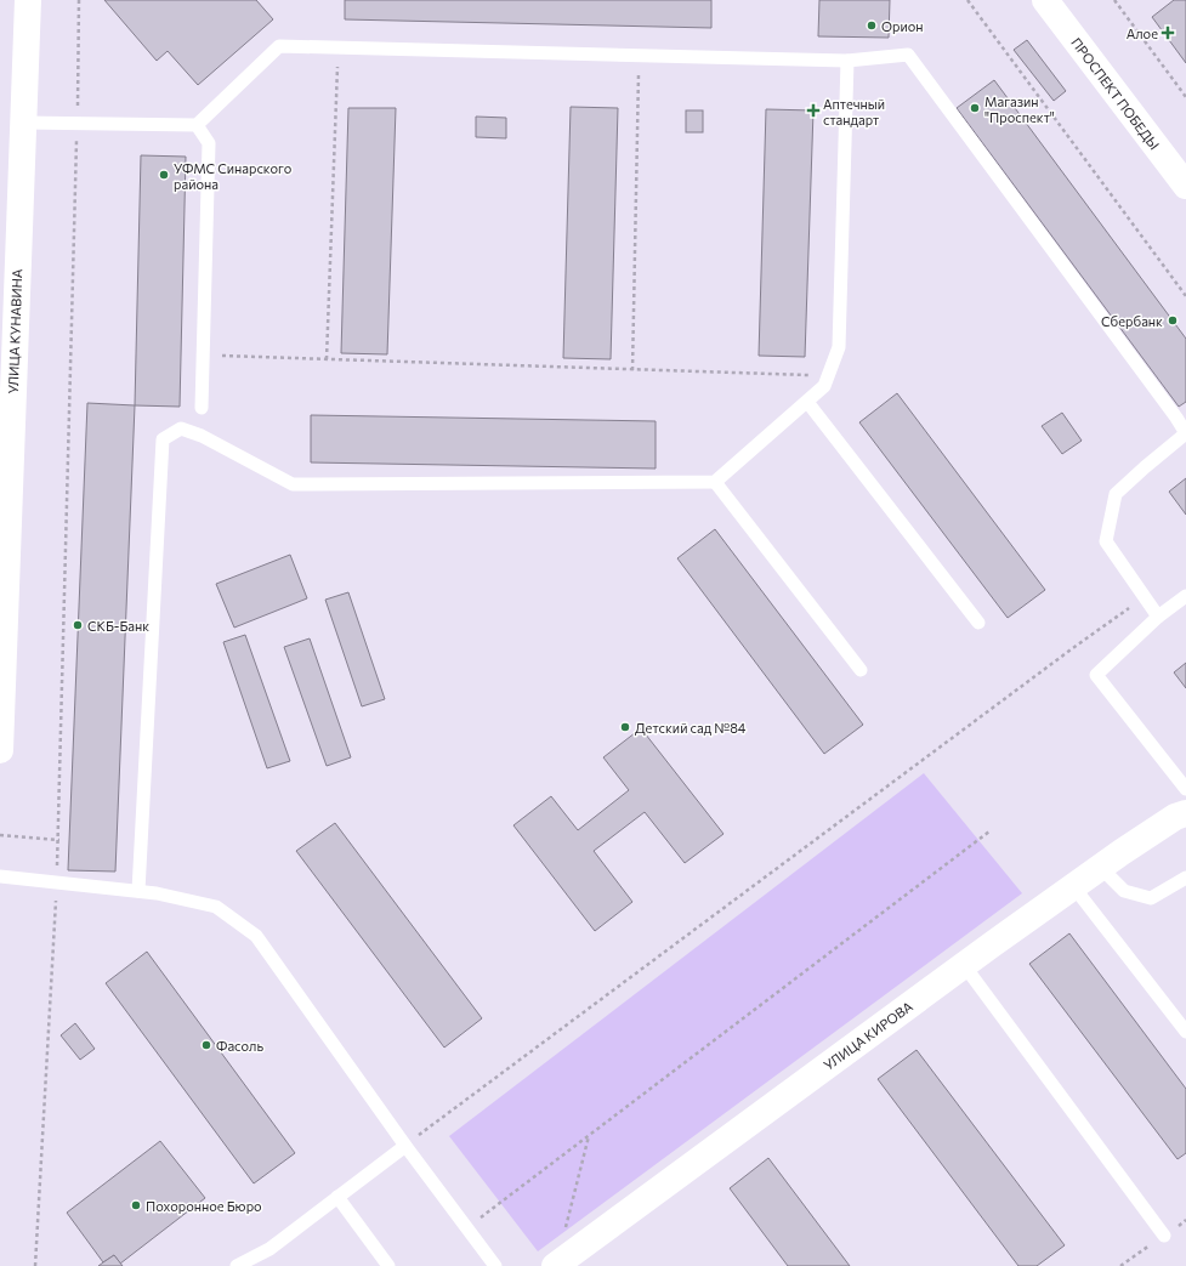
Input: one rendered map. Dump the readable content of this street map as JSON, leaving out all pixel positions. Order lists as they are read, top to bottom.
{
  "streets": {
    "main road": ["ПРОСПЕКТ ПОБЕДЫ", "УЛИЦА КУНАВИНА", "УЛИЦА КИРОВА"]
  },
  "places": {
    "other": [
      "Орион",
      "Магазин \"Проспект\"",
      "УФМС Синарского района",
      "Сбербанк",
      "СКБ-Банк",
      "Детский сад №84",
      "Фасоль",
      "Похоронное Бюро"
    ],
    "health": ["Алое", "Аптечный стандарт"]
  }
}
